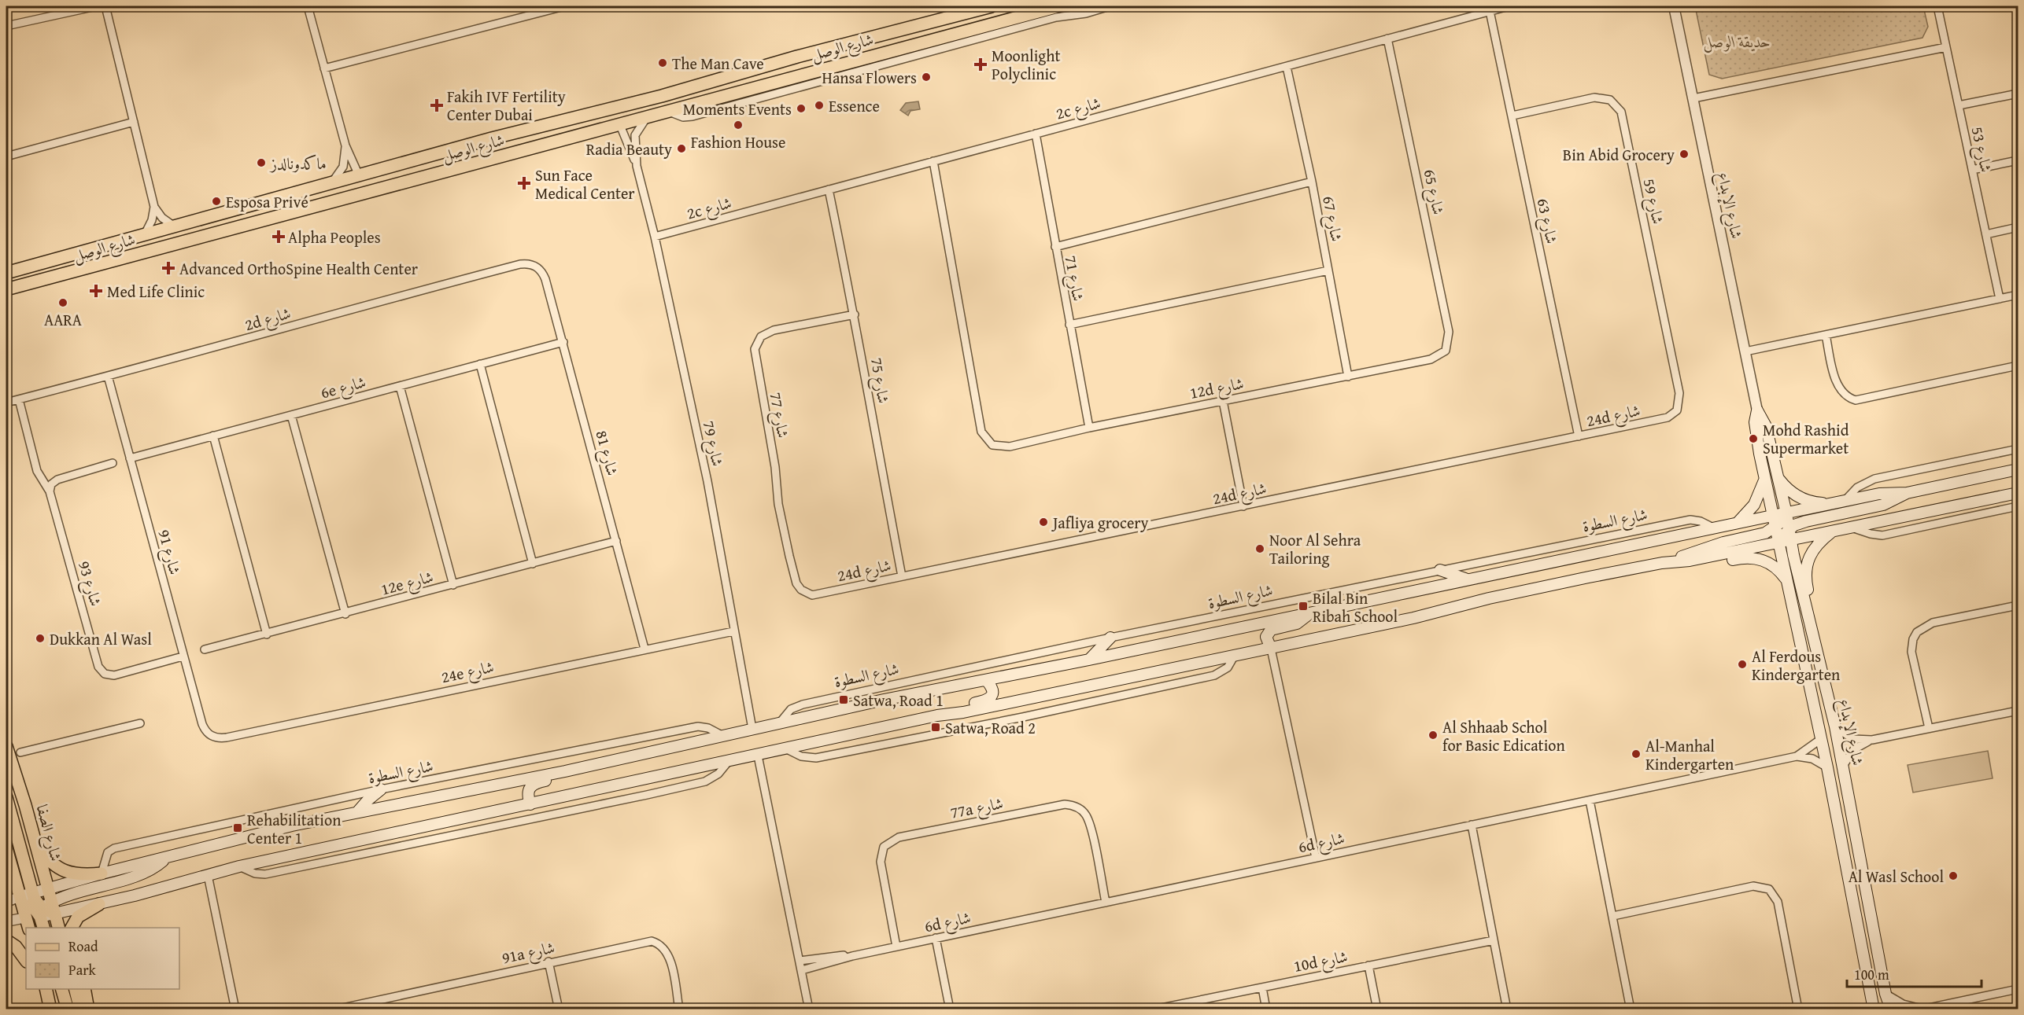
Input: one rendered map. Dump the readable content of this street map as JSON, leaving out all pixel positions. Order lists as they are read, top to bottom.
{
  "streets": {
    "main road": [
      "شارع الوصل",
      "شارع الإبداع",
      "شارع السطوة",
      "شارع الصفا"
    ],
    "street": [
      "2c شارع",
      "شارع 53",
      "شارع 65",
      "شارع 59",
      "شارع 67",
      "شارع 63",
      "شارع 71",
      "2d شارع",
      "شارع 75",
      "6e شارع",
      "12d شارع",
      "شارع 77",
      "24d شارع",
      "شارع 79",
      "شارع 81",
      "شارع 91",
      "12e شارع",
      "شارع 93",
      "24e شارع",
      "77a شارع",
      "6d شارع",
      "91a شارع",
      "10d شارع"
    ]
  },
  "crossings": [
    ["شارع الوصل", "شارع 79"],
    ["2c شارع", "شارع 65"],
    ["2c شارع", "شارع 67"],
    ["2c شارع", "شارع 63"],
    ["2c شارع", "شارع 71"],
    ["2c شارع", "شارع 75"],
    ["2c شارع", "12d شارع"],
    ["2c شارع", "شارع 79"],
    ["شارع 65", "12d شارع"],
    ["شارع 59", "شارع 63"],
    ["شارع 59", "24d شارع"],
    ["شارع الإبداع", "شارع السطوة"],
    ["شارع الإبداع", "6d شارع"],
    ["شارع 67", "12d شارع"],
    ["شارع 63", "24d شارع"],
    ["شارع 71", "12d شارع"],
    ["2d شارع", "شارع 81"],
    ["2d شارع", "شارع 91"],
    ["شارع 75", "شارع 77"],
    ["شارع 75", "24d شارع"],
    ["6e شارع", "شارع 81"],
    ["6e شارع", "شارع 91"],
    ["شارع 77", "24d شارع"],
    ["شارع 79", "شارع السطوة"],
    ["شارع 79", "24e شارع"],
    ["شارع 81", "12e شارع"],
    ["شارع 81", "24e شارع"],
    ["شارع السطوة", "شارع الصفا"],
    ["شارع 91", "شارع 93"],
    ["شارع 91", "24e شارع"],
    ["77a شارع", "6d شارع"]
  ],
  "parks": ["حديقة الوصل"],
  "places": {
    "other": [
      "The Man Cave",
      "Hansa Flowers",
      "Essence",
      "Moments Events",
      "Fashion House",
      "Radia Beauty",
      "Bin Abid Grocery",
      "ماكدونالدز",
      "Esposa Privé",
      "AARA",
      "Mohd Rashid Supermarket",
      "Jafliya grocery",
      "Noor Al Sehra Tailoring",
      "Dukkan Al Wasl",
      "Al Ferdous Kindergarten",
      "Al Shhaab Schol for Basic Edication",
      "Al-Manhal Kindergarten",
      "Al Wasl School"
    ],
    "health": [
      "Moonlight Polyclinic",
      "Fakih IVF Fertility Center Dubai",
      "Sun Face Medical Center",
      "Alpha Peoples",
      "Advanced OrthoSpine Health Center",
      "Med Life Clinic"
    ],
    "transit": [
      "Bilal Bin Ribah School",
      "Satwa, Road 1",
      "Satwa, Road 2",
      "Rehabilitation Center 1"
    ]
  },
  "legend": ["Road", "Park"],
  "scale_bar": "100 m"
}
